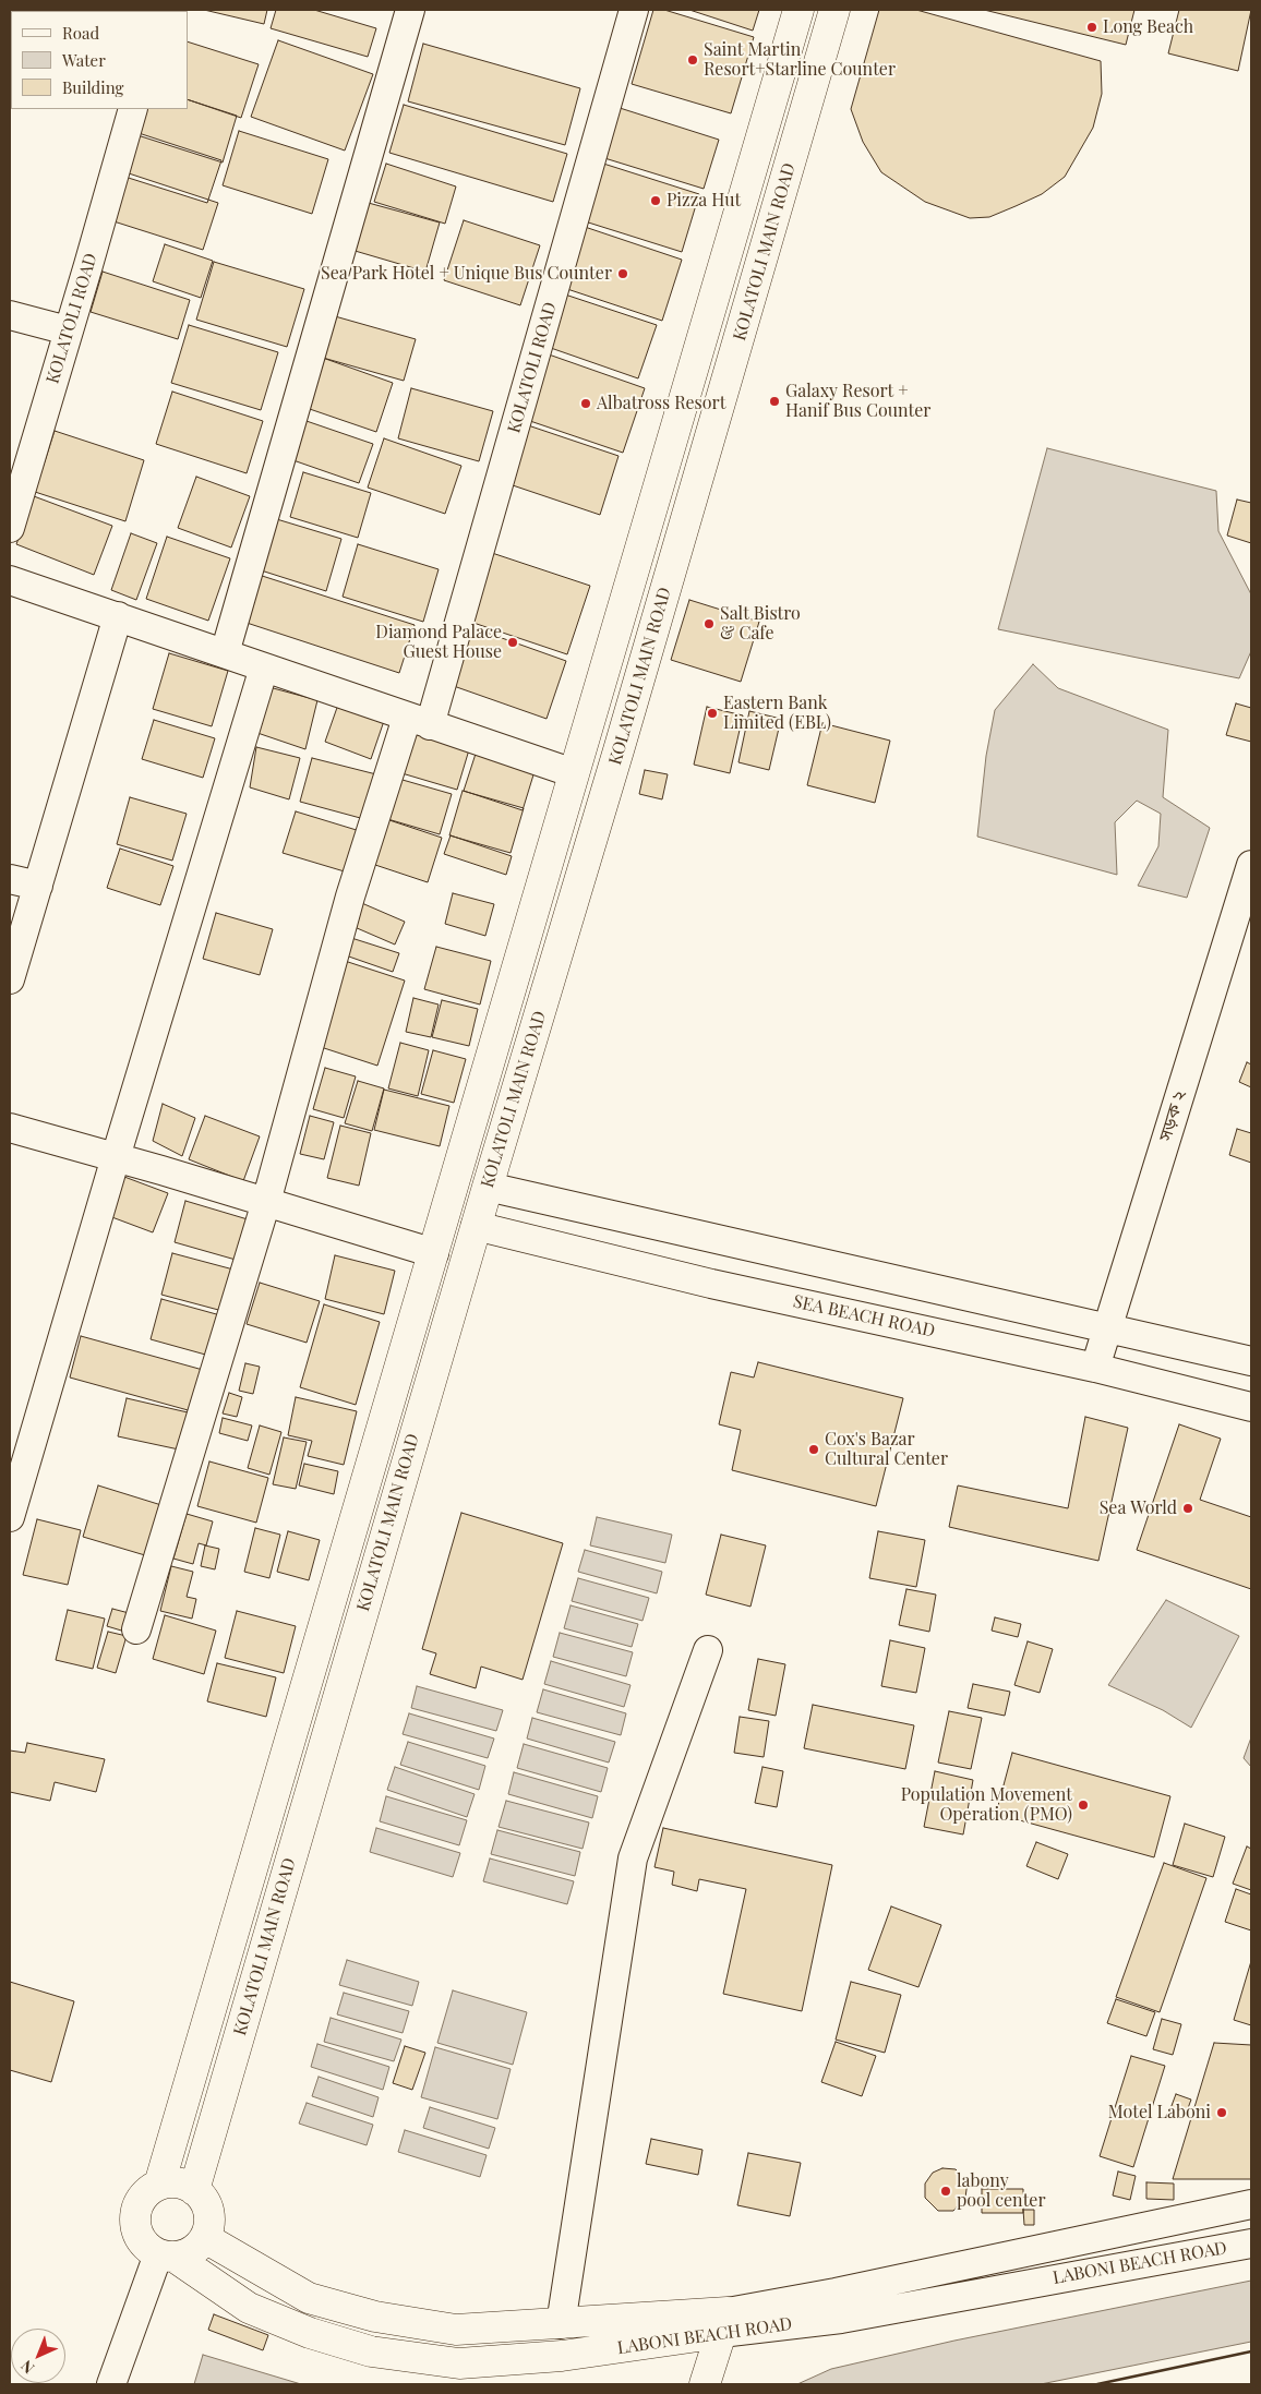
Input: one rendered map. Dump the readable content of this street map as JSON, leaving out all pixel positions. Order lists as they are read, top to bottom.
{
  "streets": {
    "highway": ["KOLATOLI MAIN ROAD", "LABONI BEACH ROAD"],
    "street": ["KOLATOLI ROAD", "সড়ক ২", "SEA BEACH ROAD"]
  },
  "crossings": [
    ["KOLATOLI MAIN ROAD", "SEA BEACH ROAD"],
    ["KOLATOLI MAIN ROAD", "LABONI BEACH ROAD"],
    ["সড়ক ২", "SEA BEACH ROAD"]
  ],
  "places": [
    "Long Beach",
    "Saint Martin Resort+Starline Counter",
    "Pizza Hut",
    "Sea Park Hotel + Unique Bus Counter",
    "Galaxy Resort + Hanif Bus Counter",
    "Albatross Resort",
    "Salt Bistro & Cafe",
    "Diamond Palace Guest House",
    "Eastern Bank Limited (EBL)",
    "Cox's Bazar Cultural Center",
    "Sea World",
    "Population Movement Operation (PMO)",
    "Motel Laboni",
    "labony pool center"
  ],
  "legend": ["Road", "Water", "Building"],
  "north": "bottom left"
}
